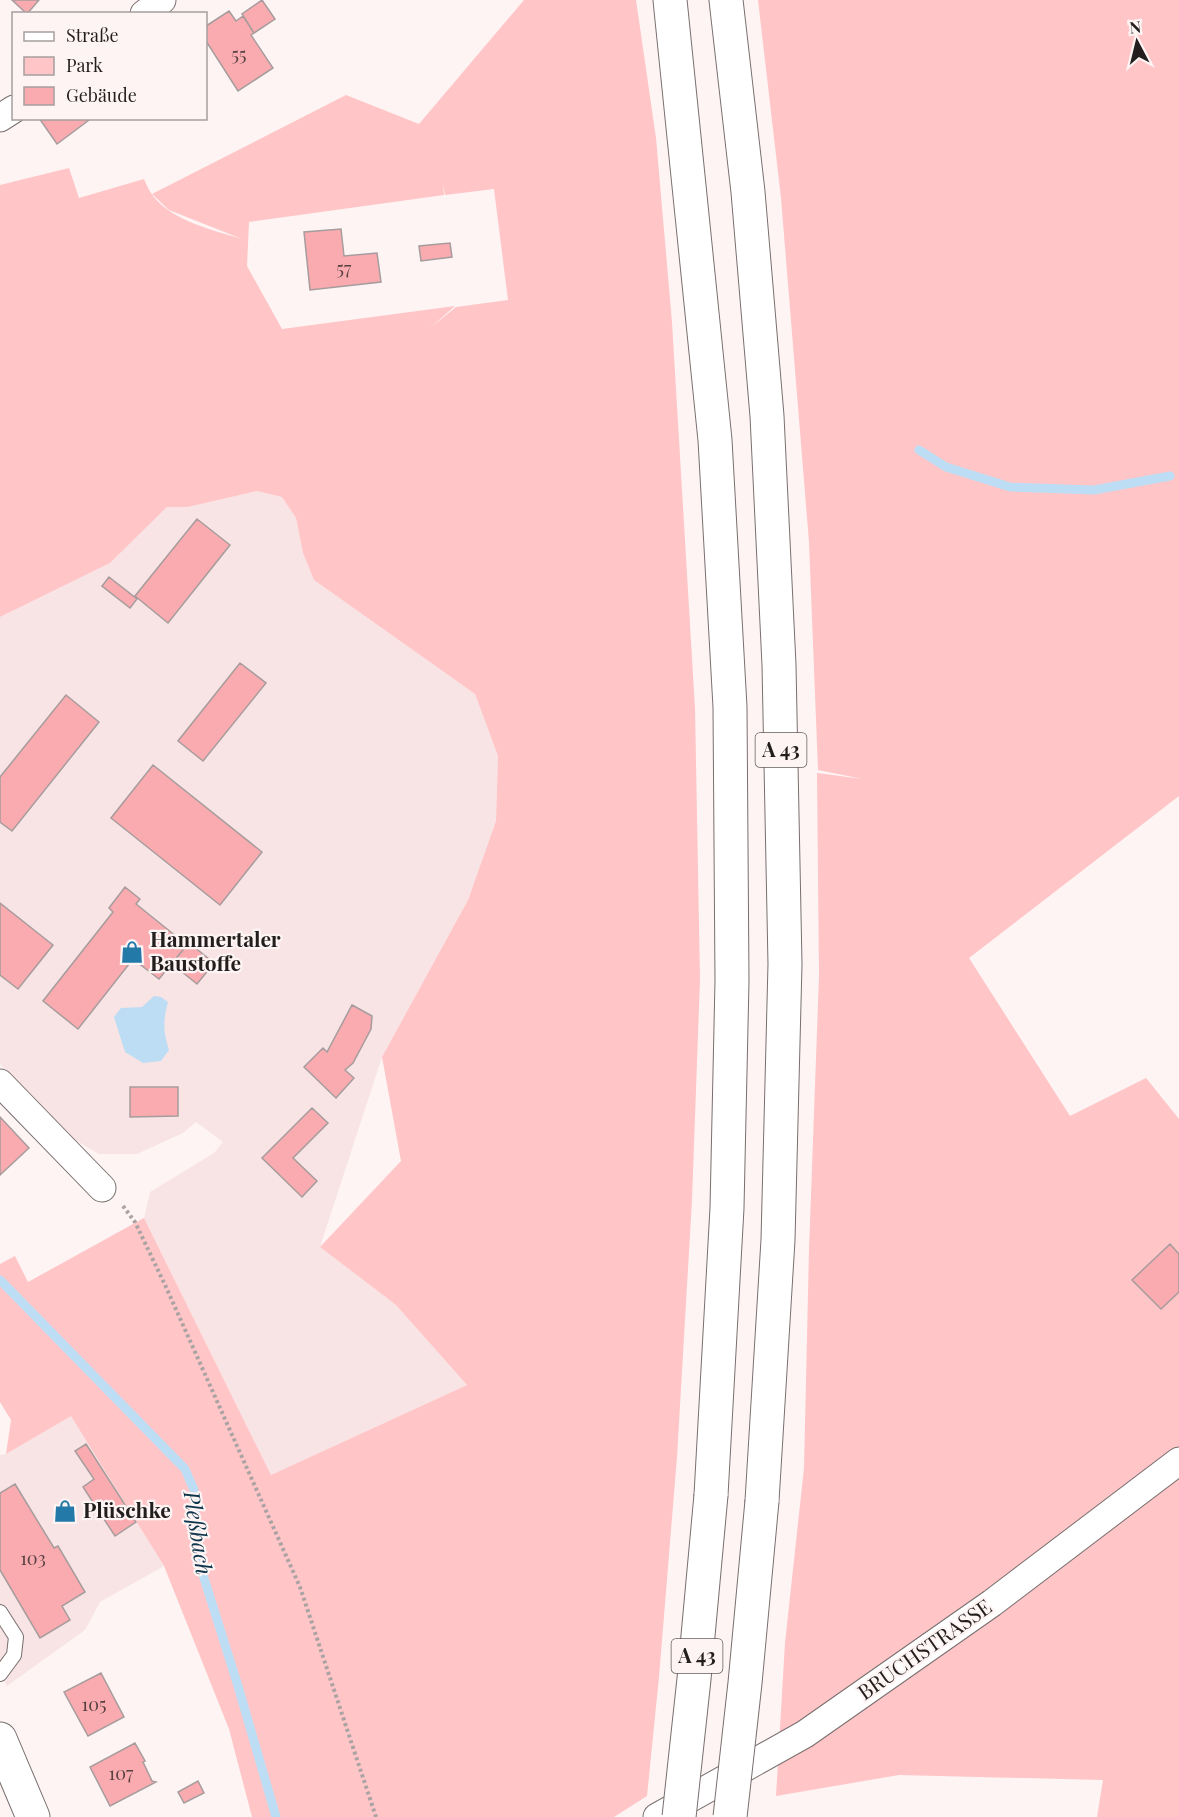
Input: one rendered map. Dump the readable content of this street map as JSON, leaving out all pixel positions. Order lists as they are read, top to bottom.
{
  "streets": {
    "main road": ["A 43"],
    "street": ["BRUCHSTRASSE"]
  },
  "water": ["Pleßbach"],
  "places": {
    "shop": ["Hammertaler Baustoffe", "Plüschke"]
  },
  "house_numbers": [
    "55",
    "57",
    "103",
    "105",
    "107"
  ],
  "legend": ["Straße", "Park", "Gebäude"],
  "north": "top"
}
